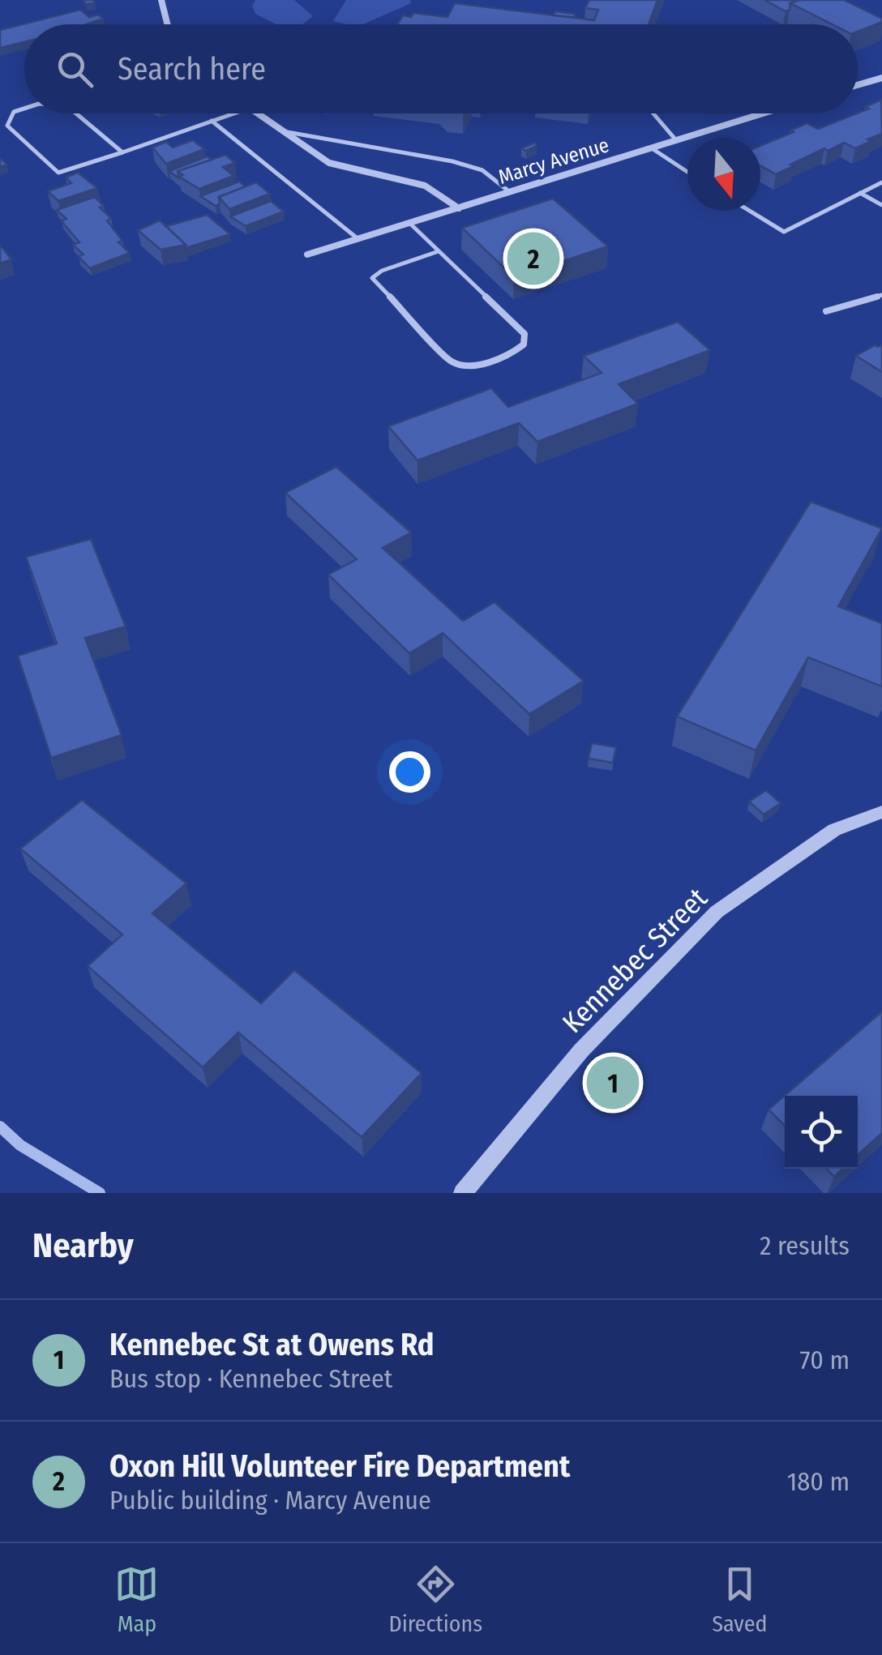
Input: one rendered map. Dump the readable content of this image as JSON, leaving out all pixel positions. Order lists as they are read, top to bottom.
{
  "streets": {
    "street": ["Marcy Avenue", "Kennebec Street"]
  },
  "north": "bottom",
  "page": {
    "search": "Search here",
    "pins": ["2", "1"],
    "heading": ["Nearby", "2 results"],
    "list": [
      {
        "mark": "1",
        "name": "Kennebec St at Owens Rd",
        "note": "Bus stop · Kennebec Street",
        "value": "70 m"
      },
      {
        "mark": "2",
        "name": "Oxon Hill Volunteer Fire Department",
        "note": "Public building · Marcy Avenue",
        "value": "180 m"
      }
    ],
    "nav": ["Map", "Directions", "Saved"]
  }
}
